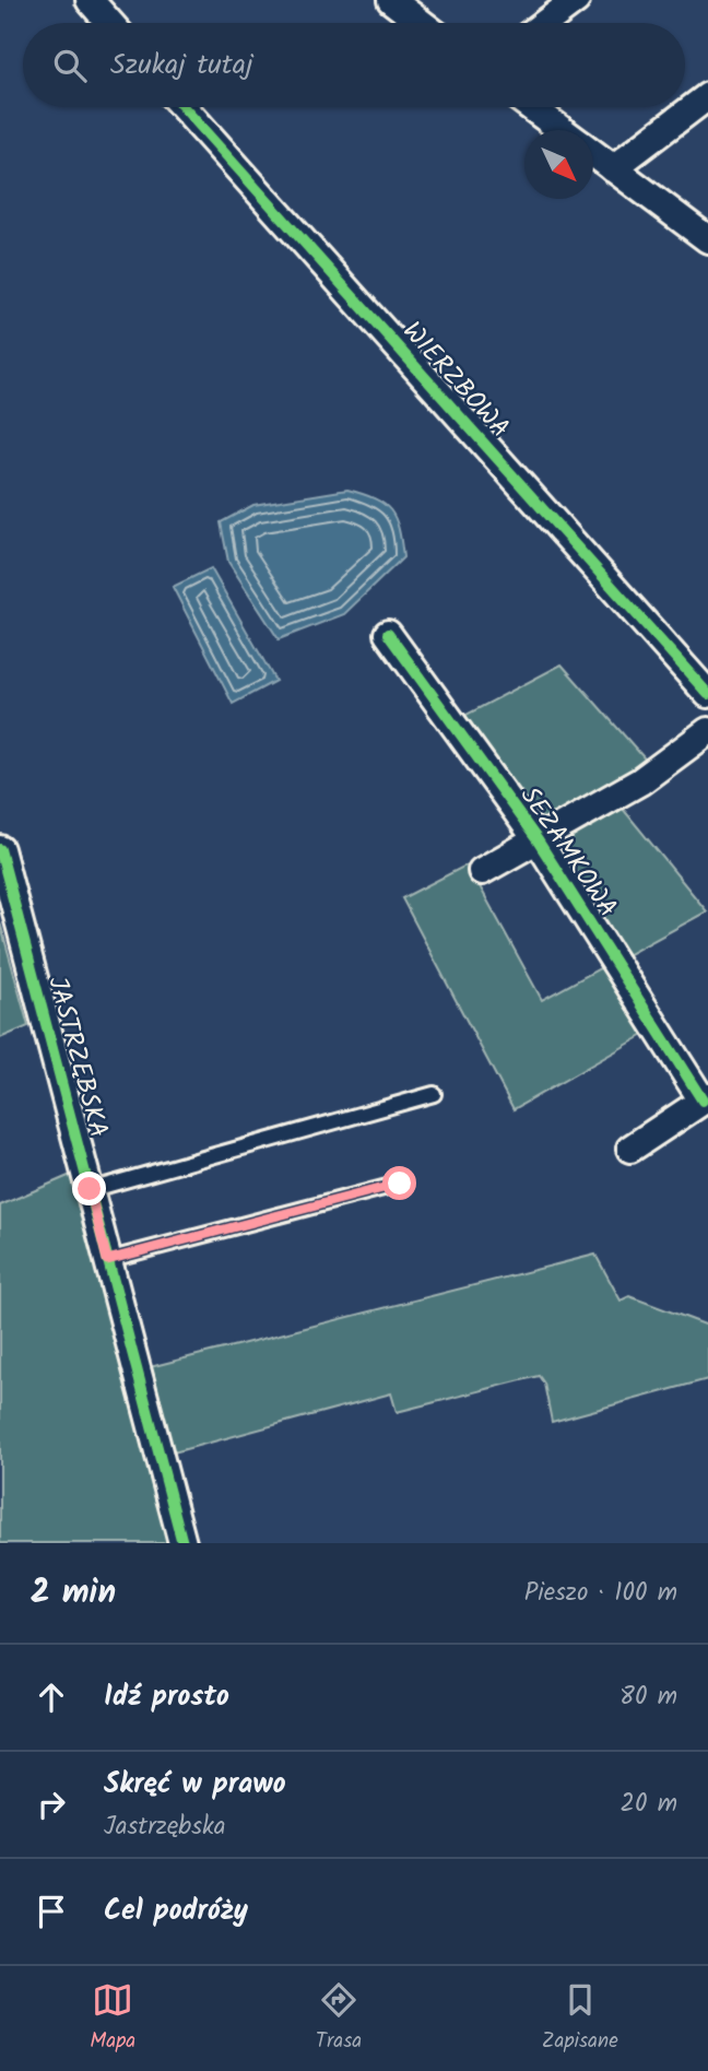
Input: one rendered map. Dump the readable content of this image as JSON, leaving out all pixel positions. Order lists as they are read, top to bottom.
{
  "streets": {
    "street": ["WIERZBOWA", "SEZAMKOWA", "JASTRZĘBSKA"]
  },
  "north": "bottom right",
  "page": {
    "search": "Szukaj tutaj",
    "heading": ["2 min", "Pieszo · 100 m"],
    "list": [
      ["Idź prosto", "80 m"],
      ["Skręć w prawo", "Jastrzębska", "20 m"],
      "Cel podróży"
    ],
    "nav": ["Mapa", "Trasa", "Zapisane"]
  }
}
